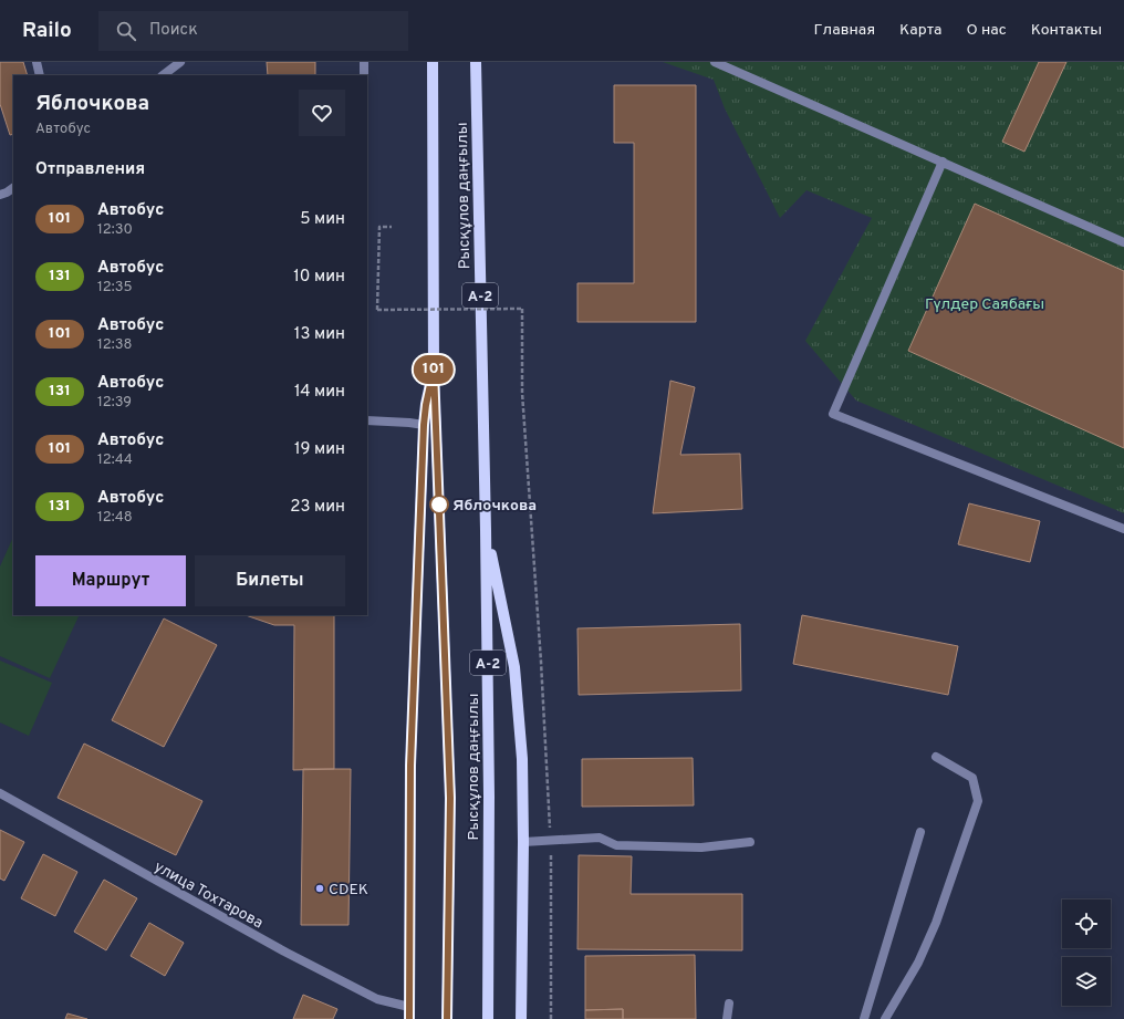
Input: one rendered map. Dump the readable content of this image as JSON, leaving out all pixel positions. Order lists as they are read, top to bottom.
{
  "streets": {
    "main road": ["Рысқұлов даңғылы", "A-2"],
    "street": ["улица Тохтарова"]
  },
  "crossings": [
    ["Рысқұлов даңғылы", "улица Тохтарова"]
  ],
  "parks": ["Гүлдер Саябағы"],
  "places": ["Яблочкова", "CDEK"],
  "lines": ["bus line 101"],
  "page": {
    "header": "Railo",
    "search": "Поиск",
    "nav": [
      "Главная",
      "Карта",
      "О нас",
      "Контакты"
    ],
    "on_map": "101",
    "heading": [
      ["Яблочкова", "Автобус"],
      "Отправления"
    ],
    "list": [
      {
        "mark": "101",
        "name": "Автобус",
        "note": "12:30",
        "value": "5 мин"
      },
      {
        "mark": "131",
        "name": "Автобус",
        "note": "12:35",
        "value": "10 мин"
      },
      {
        "mark": "101",
        "name": "Автобус",
        "note": "12:38",
        "value": "13 мин"
      },
      {
        "mark": "131",
        "name": "Автобус",
        "note": "12:39",
        "value": "14 мин"
      },
      {
        "mark": "101",
        "name": "Автобус",
        "note": "12:44",
        "value": "19 мин"
      },
      {
        "mark": "131",
        "name": "Автобус",
        "note": "12:48",
        "value": "23 мин"
      }
    ],
    "buttons": ["Маршрут", "Билеты"]
  }
}
